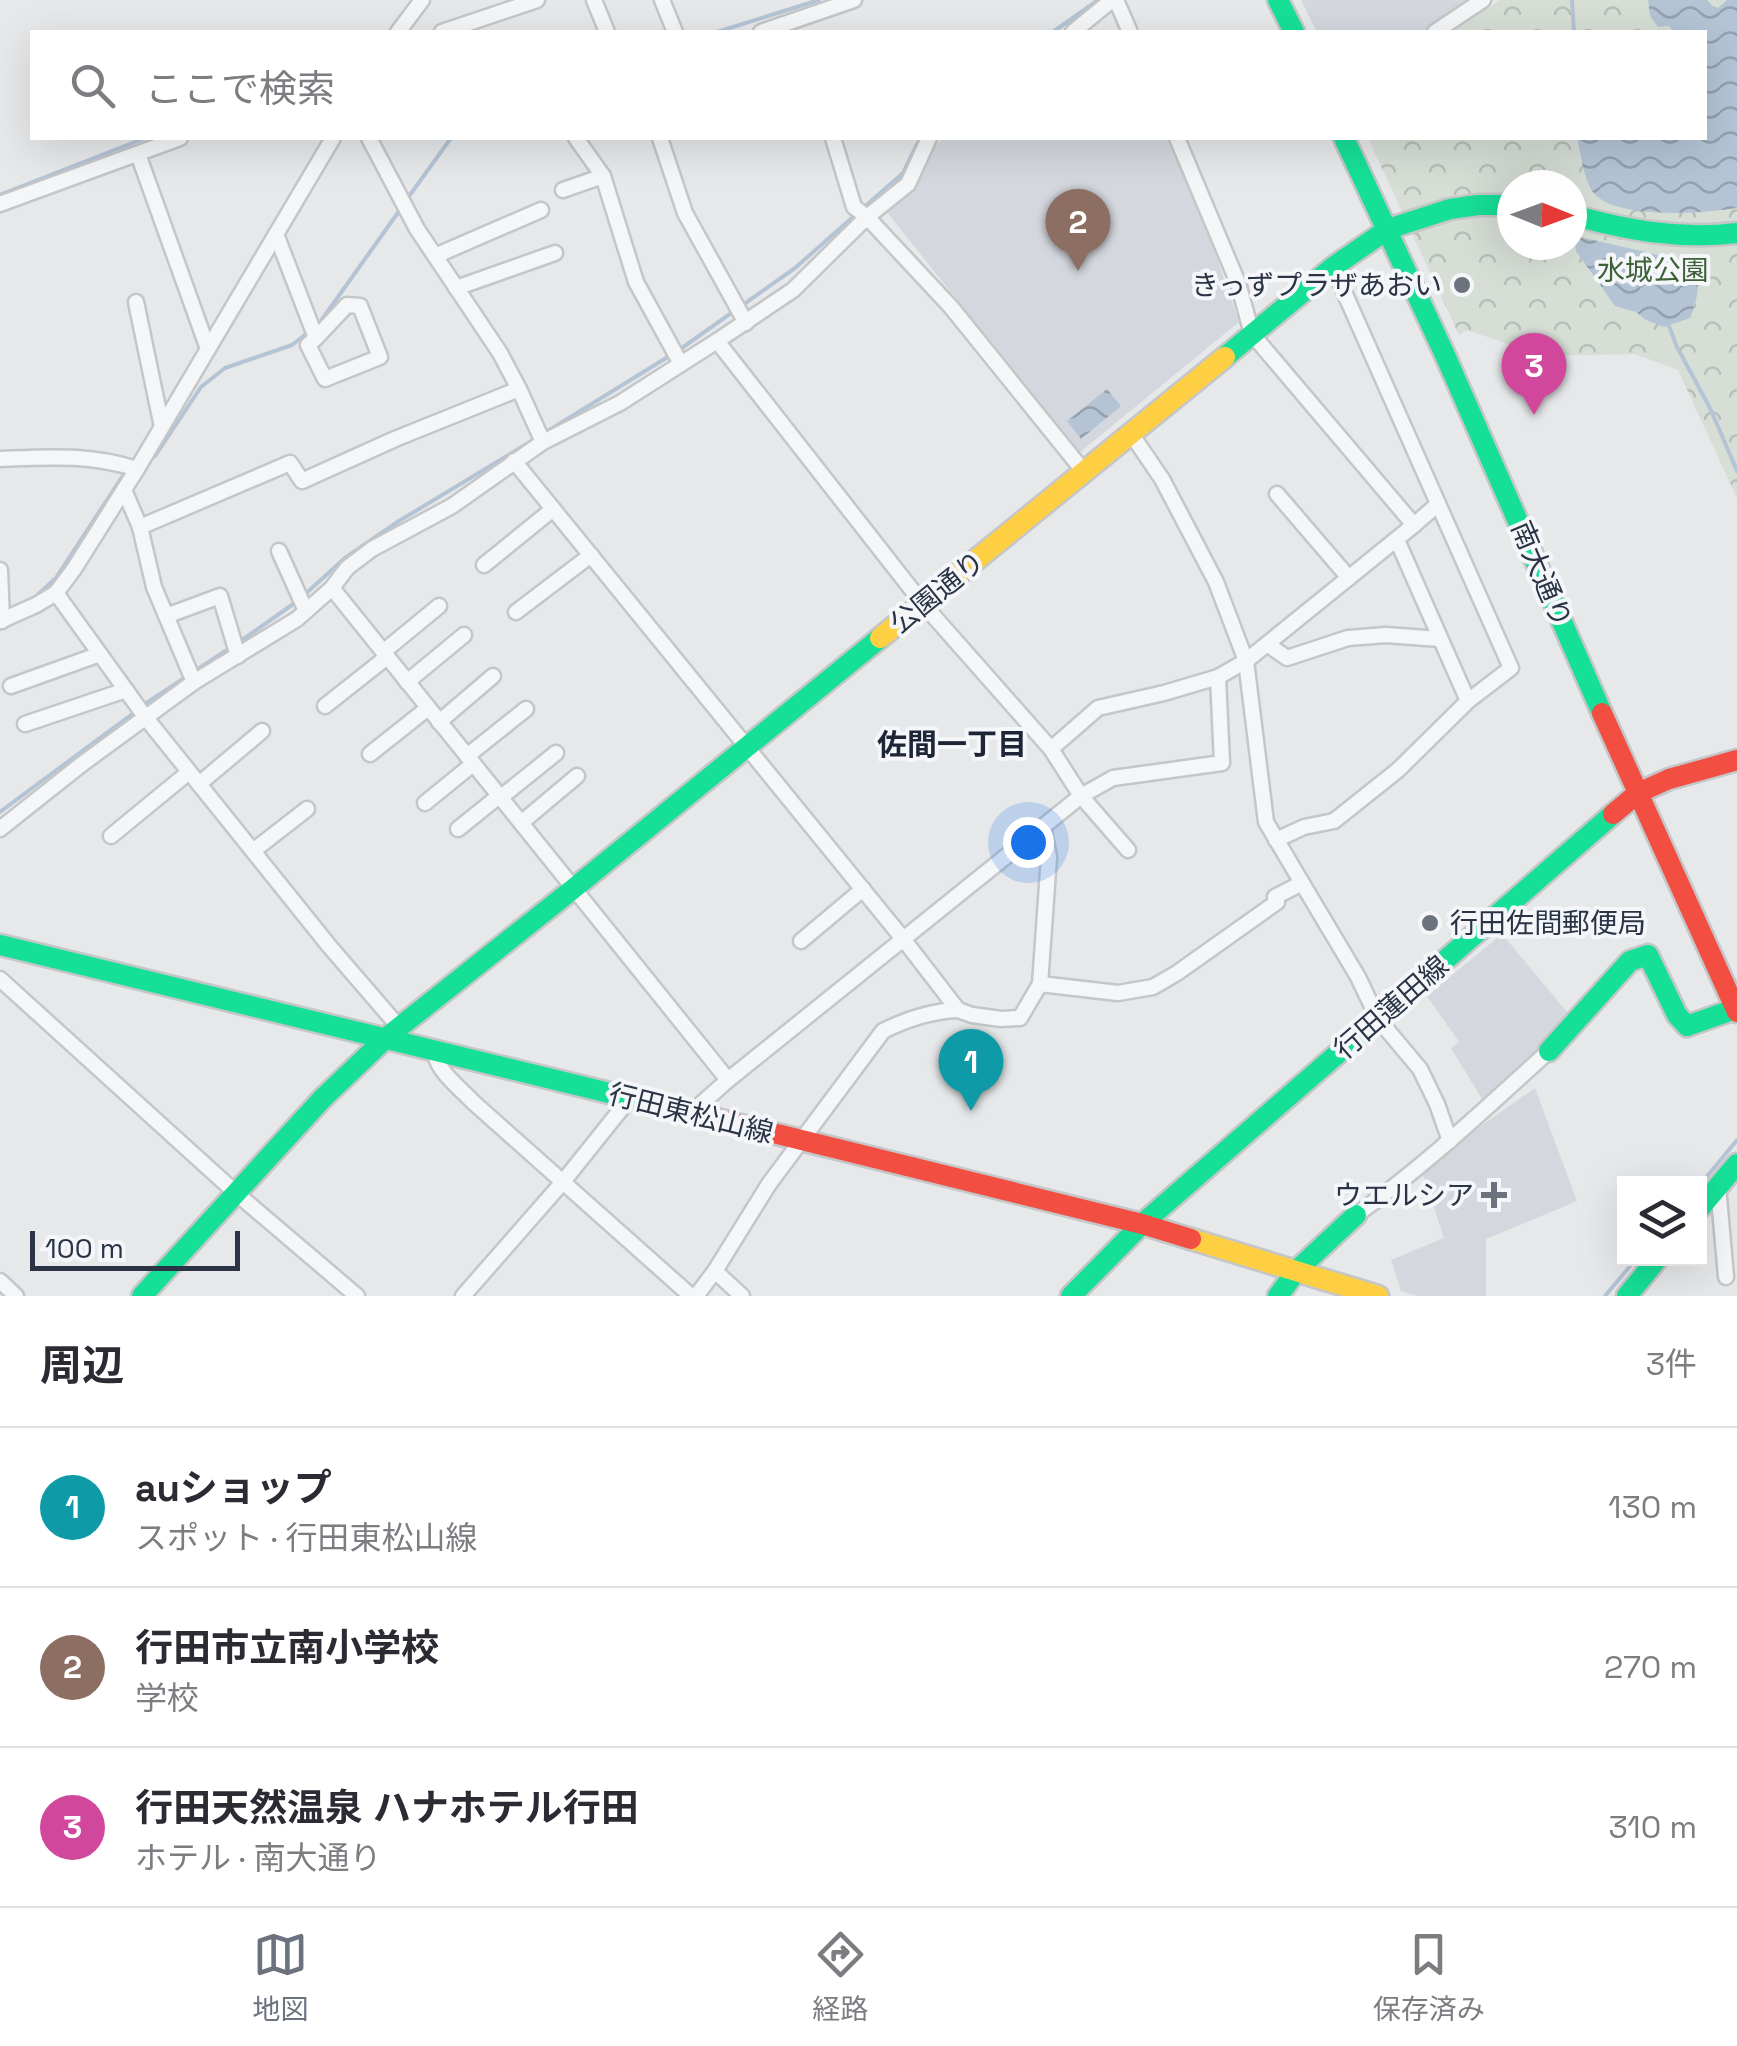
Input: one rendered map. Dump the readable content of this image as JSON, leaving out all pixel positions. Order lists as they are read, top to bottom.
{
  "streets": {
    "street": [
      "南大通り",
      "公園通り",
      "行田蓮田線",
      "行田東松山線"
    ]
  },
  "crossings": [
    ["南大通り", "公園通り"],
    ["南大通り", "行田蓮田線"],
    ["公園通り", "行田東松山線"],
    ["行田蓮田線", "行田東松山線"]
  ],
  "districts": ["佐間一丁目"],
  "parks": ["水城公園"],
  "places": {
    "other": ["きっずプラザあおい", "行田佐間郵便局"],
    "health": ["ウエルシア"]
  },
  "scale_bar": "100 m",
  "north": "right",
  "page": {
    "search": "ここで検索",
    "pins": ["2", "3", "1"],
    "scale": "100 m",
    "heading": ["周辺", "3件"],
    "list": [
      {
        "mark": "1",
        "name": "auショップ",
        "note": "スポット · 行田東松山線",
        "value": "130 m"
      },
      {
        "mark": "2",
        "name": "行田市立南小学校",
        "note": "学校",
        "value": "270 m"
      },
      {
        "mark": "3",
        "name": "行田天然温泉 ハナホテル行田",
        "note": "ホテル · 南大通り",
        "value": "310 m"
      }
    ],
    "nav": ["地図", "経路", "保存済み"]
  }
}
